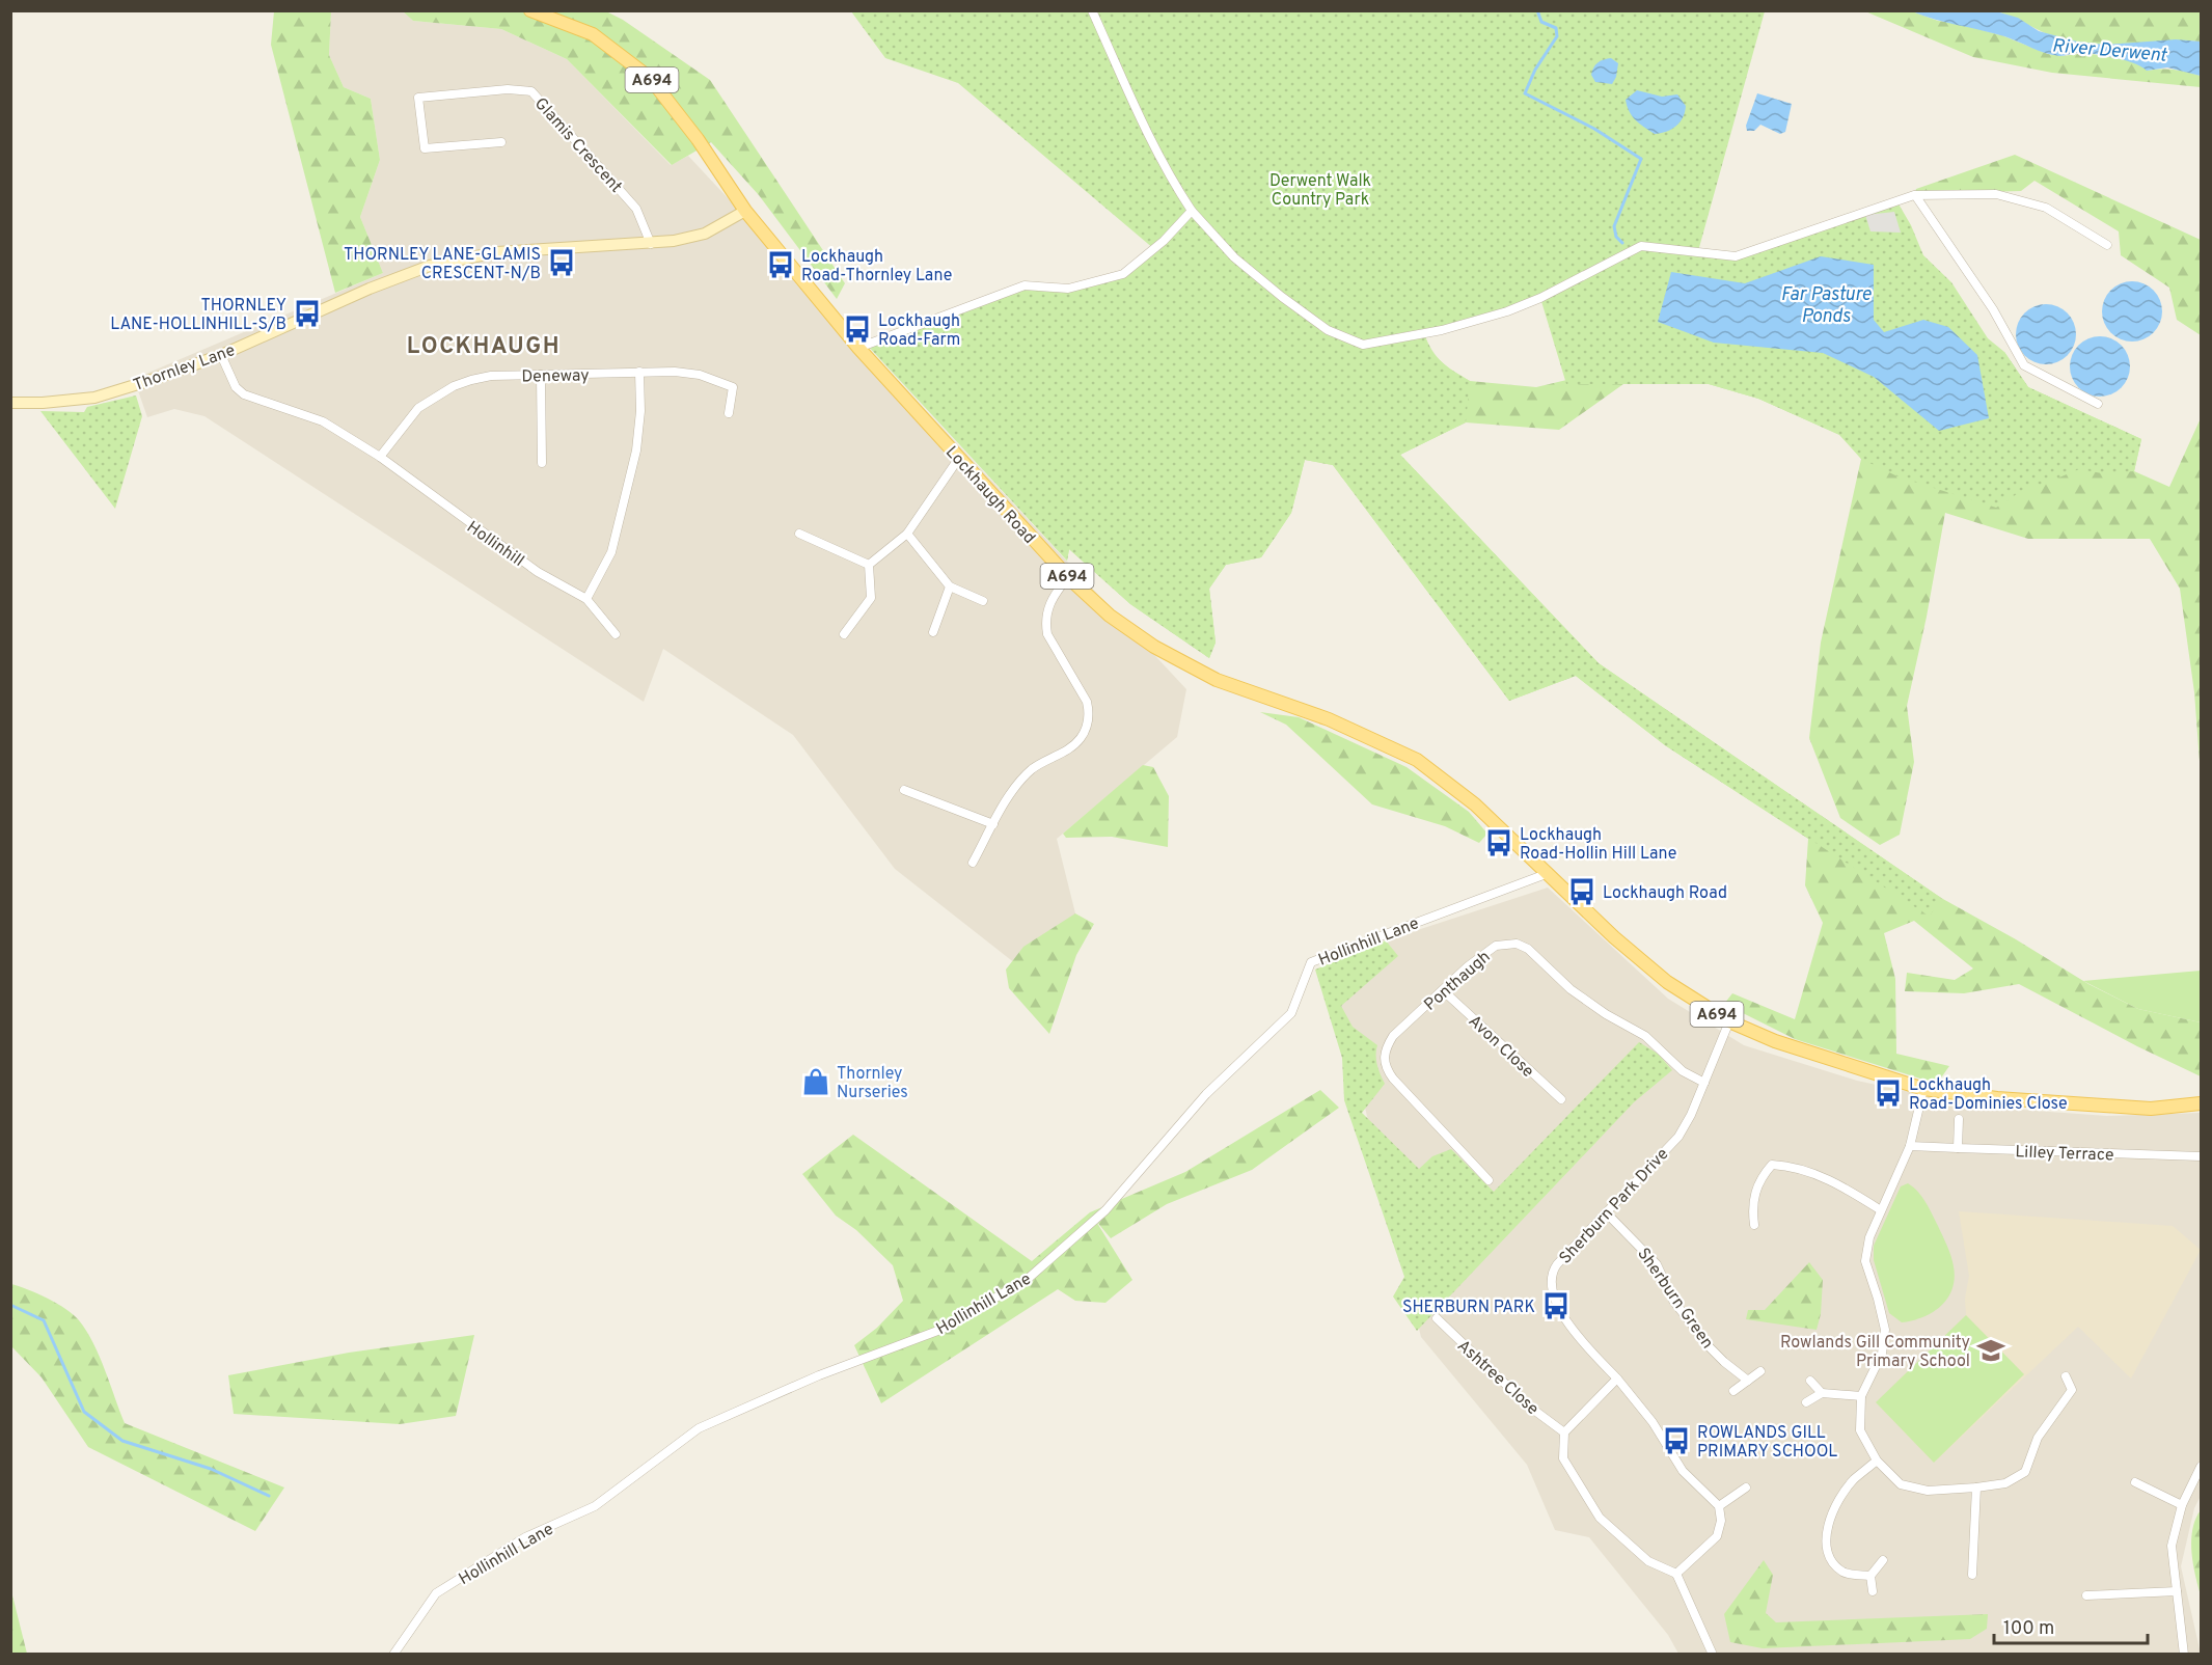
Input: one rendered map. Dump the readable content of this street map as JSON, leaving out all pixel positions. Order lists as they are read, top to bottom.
{
  "streets": {
    "main road": ["A694", "Lockhaugh Road"],
    "street": [
      "Glamis Crescent",
      "Thornley Lane",
      "Deneway",
      "Hollinhill",
      "Hollinhill Lane",
      "Ponthaugh",
      "Avon Close",
      "Lilley Terrace",
      "Sherburn Park Drive",
      "Sherburn Green",
      "Ashtree Close"
    ]
  },
  "crossings": [
    ["A694", "Lockhaugh Road"],
    ["A694", "Hollinhill Lane"],
    ["A694", "Sherburn Park Drive"],
    ["Glamis Crescent", "Thornley Lane"],
    ["Thornley Lane", "Lockhaugh Road"],
    ["Thornley Lane", "Hollinhill"],
    ["Deneway", "Hollinhill"],
    ["Lockhaugh Road", "Hollinhill Lane"],
    ["Ponthaugh", "Avon Close"],
    ["Ponthaugh", "Sherburn Park Drive"],
    ["Sherburn Park Drive", "Sherburn Green"]
  ],
  "districts": ["LOCKHAUGH"],
  "water": ["River Derwent", "Far Pasture Ponds"],
  "parks": ["Derwent Walk Country Park"],
  "places": {
    "bus stop": [
      "THORNLEY LANE-GLAMIS CRESCENT-N/B",
      "Lockhaugh Road-Thornley Lane",
      "THORNLEY LANE-HOLLINHILL-S/B",
      "Lockhaugh Road-Farm",
      "Lockhaugh Road-Hollin Hill Lane",
      "Lockhaugh Road",
      "Lockhaugh Road-Dominies Close",
      "SHERBURN PARK",
      "ROWLANDS GILL PRIMARY SCHOOL"
    ],
    "shop": ["Thornley Nurseries"],
    "school or university": ["Rowlands Gill Community Primary School"]
  },
  "scale_bar": "100 m"
}
